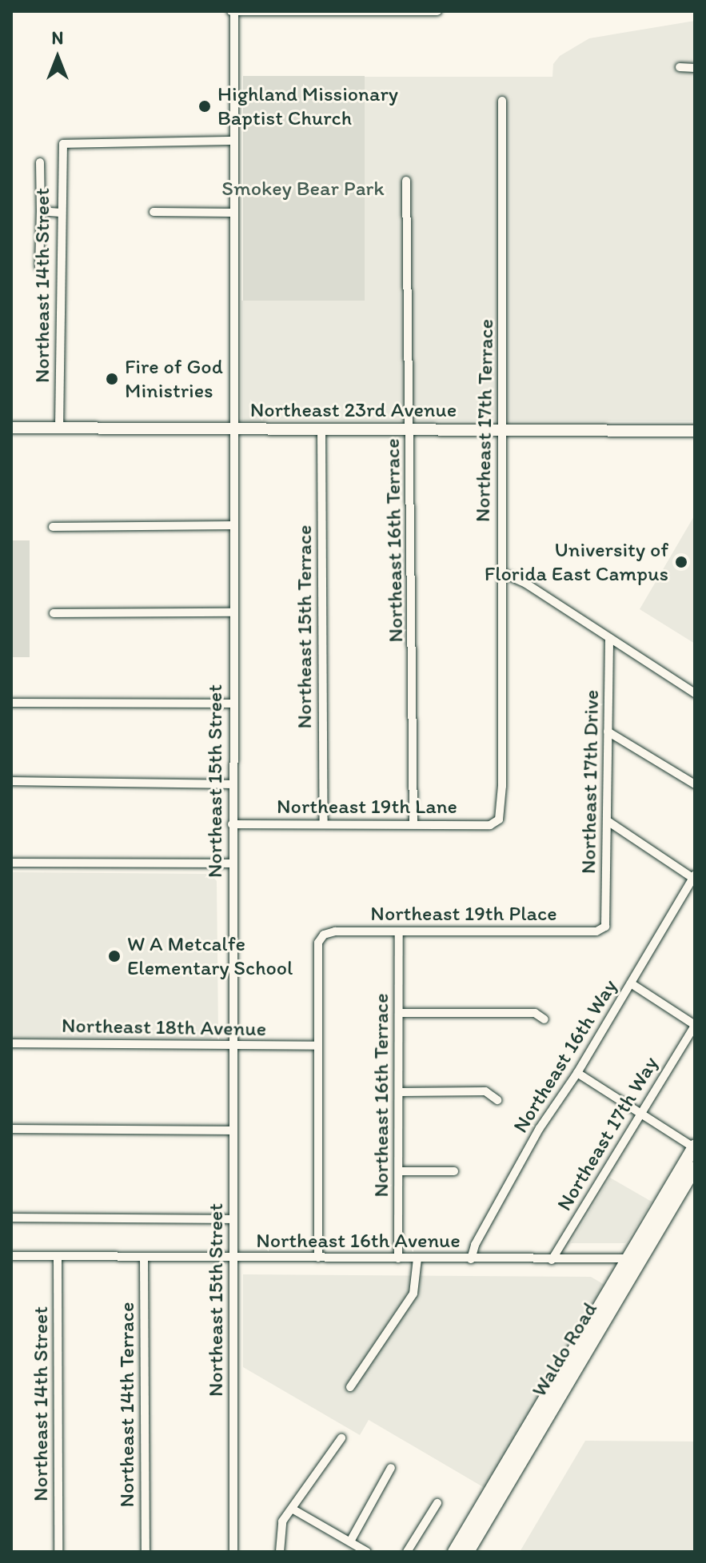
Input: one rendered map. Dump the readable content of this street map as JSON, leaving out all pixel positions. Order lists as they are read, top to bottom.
{
  "streets": {
    "highway": ["Waldo Road"],
    "main road": ["Northeast 23rd Avenue"],
    "street": [
      "Northeast 14th Street",
      "Northeast 17th Terrace",
      "Northeast 16th Terrace",
      "Northeast 15th Terrace",
      "Northeast 15th Street",
      "Northeast 17th Drive",
      "Northeast 19th Lane",
      "Northeast 19th Place",
      "Northeast 18th Avenue",
      "Northeast 16th Way",
      "Northeast 17th Way",
      "Northeast 16th Avenue",
      "Northeast 14th Terrace"
    ]
  },
  "crossings": [
    ["Northeast 14th Street", "Northeast 23rd Avenue"],
    ["Northeast 14th Street", "Northeast 15th Street"],
    ["Northeast 14th Street", "Northeast 16th Avenue"],
    ["Northeast 23rd Avenue", "Northeast 17th Terrace"],
    ["Northeast 23rd Avenue", "Northeast 16th Terrace"],
    ["Northeast 23rd Avenue", "Northeast 15th Terrace"],
    ["Northeast 23rd Avenue", "Northeast 15th Street"],
    ["Northeast 17th Terrace", "Northeast 19th Lane"],
    ["Northeast 16th Terrace", "Northeast 19th Lane"],
    ["Northeast 16th Terrace", "Northeast 19th Place"],
    ["Northeast 16th Terrace", "Northeast 16th Avenue"],
    ["Northeast 15th Terrace", "Northeast 19th Lane"],
    ["Northeast 15th Street", "Northeast 19th Lane"],
    ["Northeast 15th Street", "Northeast 18th Avenue"],
    ["Northeast 15th Street", "Northeast 16th Avenue"],
    ["Northeast 17th Drive", "Northeast 19th Place"],
    ["Northeast 19th Place", "Northeast 18th Avenue"],
    ["Northeast 16th Way", "Northeast 16th Avenue"],
    ["Northeast 17th Way", "Northeast 16th Avenue"],
    ["Northeast 16th Avenue", "Waldo Road"],
    ["Northeast 16th Avenue", "Northeast 14th Terrace"]
  ],
  "parks": ["Smokey Bear Park"],
  "places": [
    "Highland Missionary Baptist Church",
    "Fire of God Ministries",
    "University of Florida East Campus",
    "W A Metcalfe Elementary School"
  ],
  "north": "top"
}
